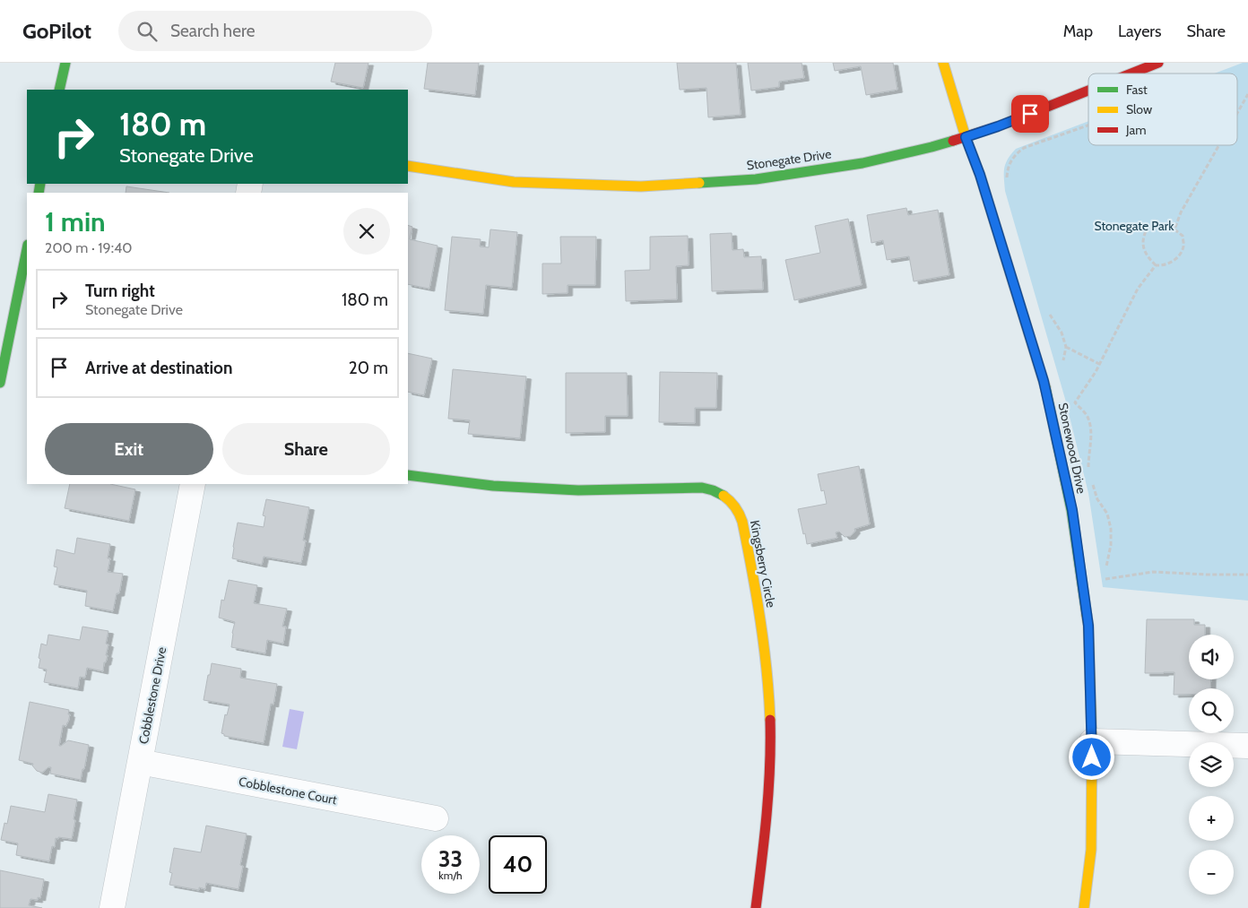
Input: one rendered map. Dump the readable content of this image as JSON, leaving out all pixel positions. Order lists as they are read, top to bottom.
{
  "streets": {
    "street": [
      "Stonegate Drive",
      "Stonewood Drive",
      "Kingsberry Circle",
      "Cobblestone Drive",
      "Cobblestone Court"
    ]
  },
  "crossings": [
    ["Stonegate Drive", "Stonewood Drive"],
    ["Cobblestone Drive", "Cobblestone Court"]
  ],
  "parks": ["Stonegate Park"],
  "legend": ["Fast", "Slow", "Jam"],
  "page": {
    "header": "GoPilot",
    "search": "Search here",
    "nav": ["Map", "Layers", "Share"],
    "turn": ["180 m", "Stonegate Drive"],
    "heading": ["1 min", "200 m · 19:40"],
    "list": [
      {
        "name": "Turn right",
        "note": "Stonegate Drive",
        "value": "180 m"
      },
      {
        "name": "Arrive at destination",
        "value": "20 m"
      }
    ],
    "buttons": ["Exit", "Share"],
    "map_buttons": ["+", "−"],
    "speed": "33 km/h",
    "limit": "40"
  }
}
